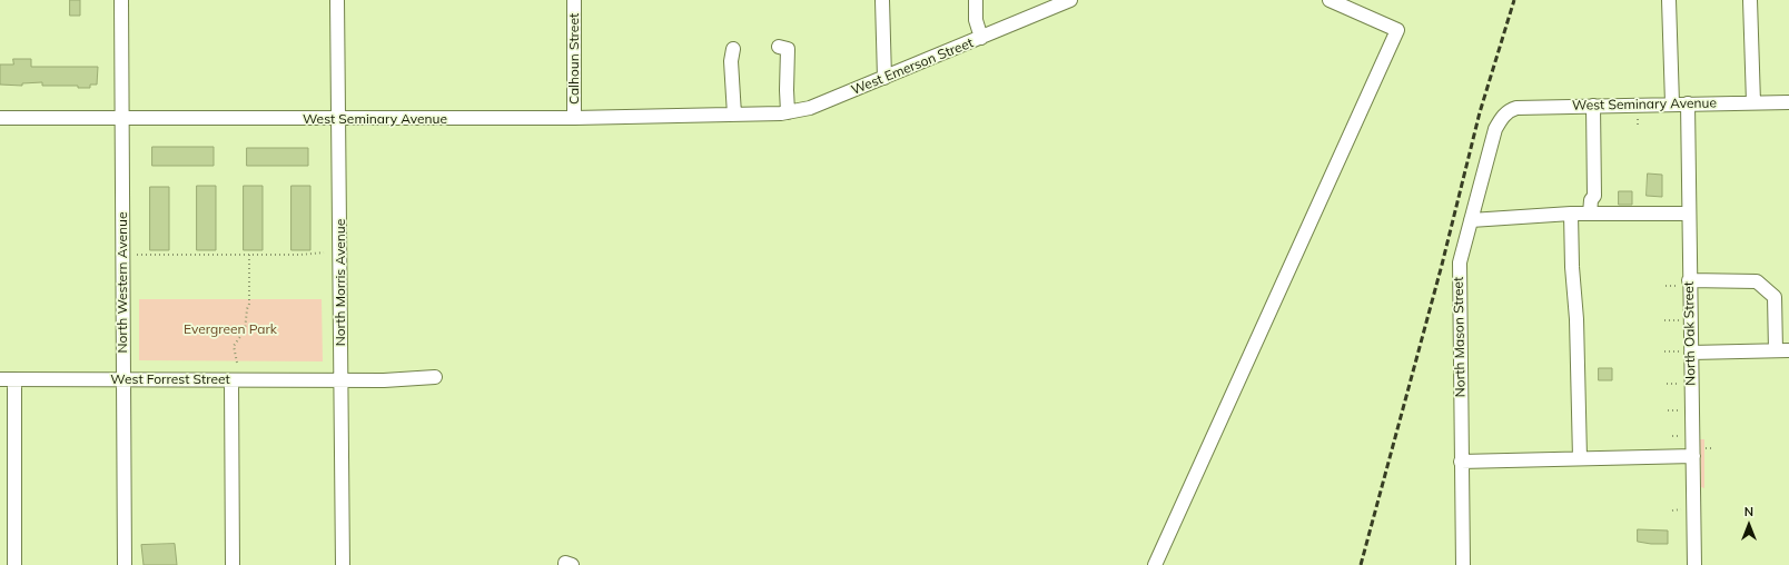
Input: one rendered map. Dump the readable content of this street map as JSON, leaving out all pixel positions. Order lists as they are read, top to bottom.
{
  "streets": {
    "street": [
      "Calhoun Street",
      "West Emerson Street",
      "West Seminary Avenue",
      "North Western Avenue",
      "North Morris Avenue",
      "North Oak Street",
      "North Mason Street",
      "West Forrest Street"
    ]
  },
  "crossings": [
    ["Calhoun Street", "West Seminary Avenue"],
    ["West Emerson Street", "West Seminary Avenue"],
    ["West Seminary Avenue", "North Western Avenue"],
    ["West Seminary Avenue", "North Morris Avenue"],
    ["West Seminary Avenue", "North Oak Street"],
    ["West Seminary Avenue", "North Mason Street"],
    ["North Western Avenue", "West Forrest Street"],
    ["North Morris Avenue", "West Forrest Street"]
  ],
  "parks": ["Evergreen Park"],
  "north": "top"
}
